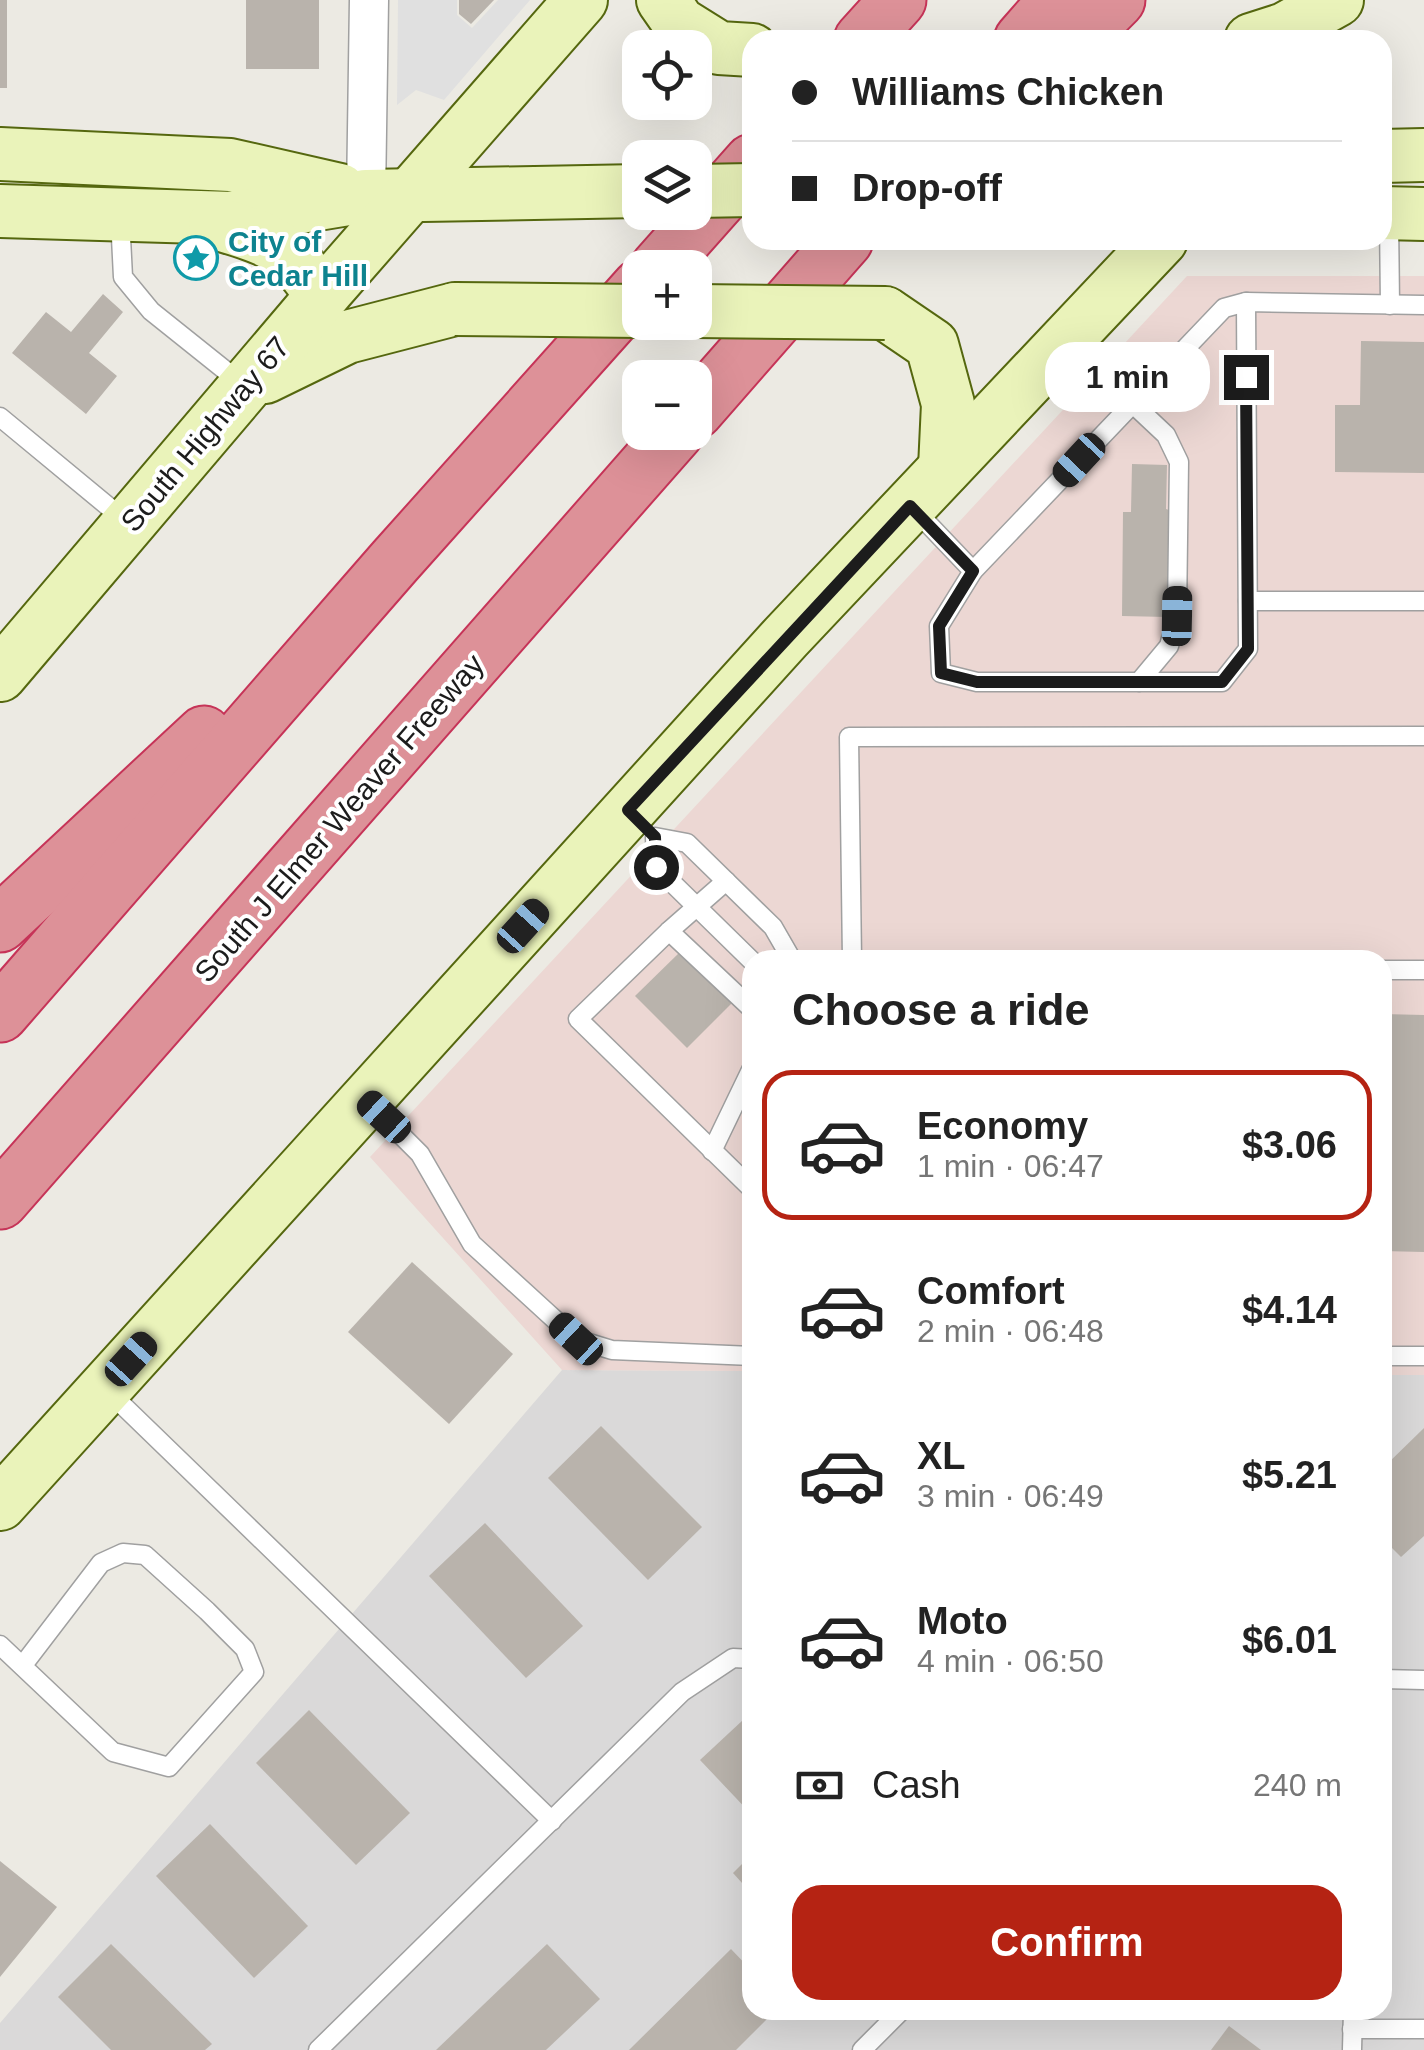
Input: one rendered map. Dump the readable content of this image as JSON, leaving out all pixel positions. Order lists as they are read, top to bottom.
{
  "streets": {
    "highway": ["South J Elmer Weaver Freeway"],
    "main road": ["South Highway 67"]
  },
  "places": {
    "place": ["City of Cedar Hill"]
  },
  "page": {
    "map_buttons": ["+", "−"],
    "banner": ["Williams Chicken", "Drop-off"],
    "bubble": "1 min",
    "heading": "Choose a ride",
    "list": [
      {
        "name": "Economy",
        "note": "1 min · 06:47",
        "value": "$3.06"
      },
      {
        "name": "Comfort",
        "note": "2 min · 06:48",
        "value": "$4.14"
      },
      {
        "name": "XL",
        "note": "3 min · 06:49",
        "value": "$5.21"
      },
      {
        "name": "Moto",
        "note": "4 min · 06:50",
        "value": "$6.01"
      }
    ],
    "pay": ["Cash", "240 m"],
    "buttons": "Confirm"
  }
}
